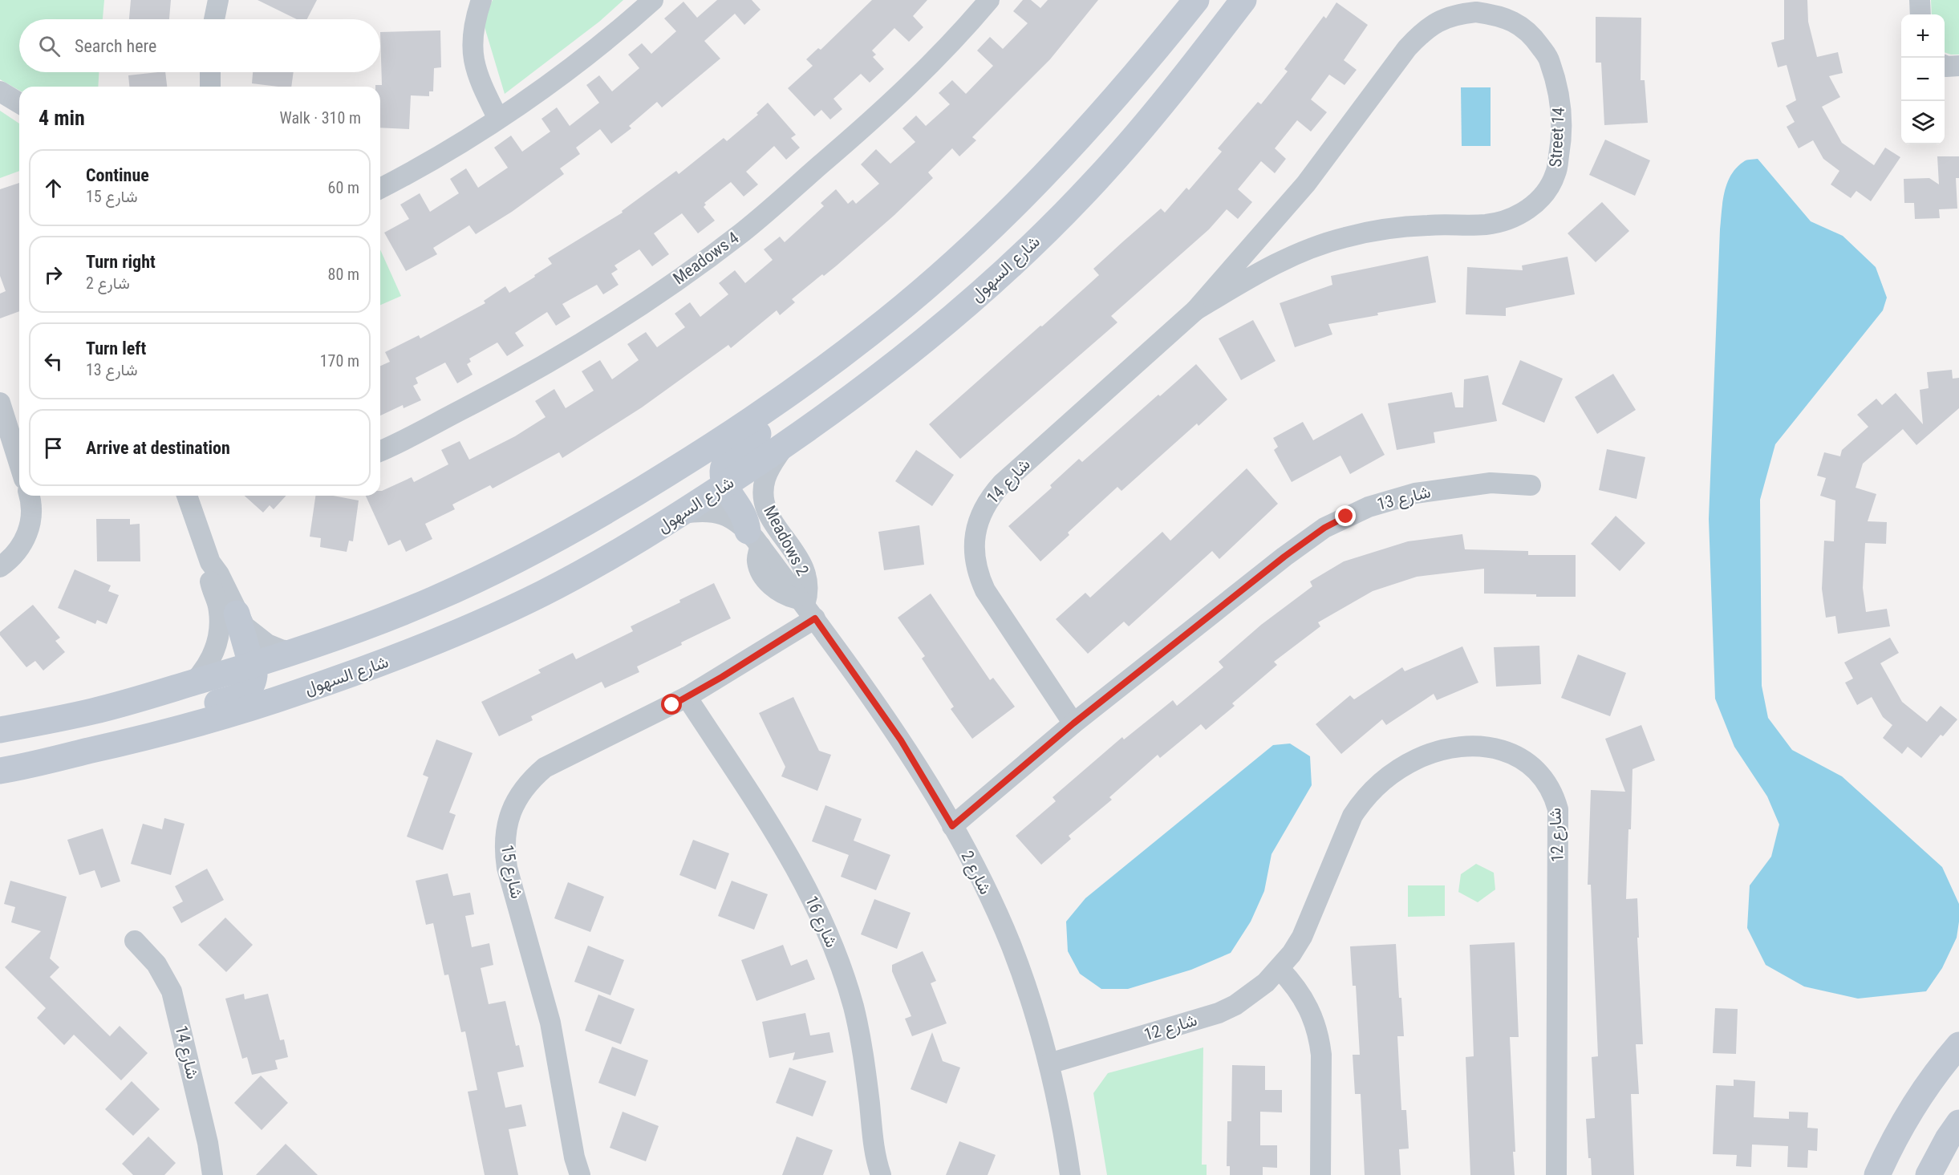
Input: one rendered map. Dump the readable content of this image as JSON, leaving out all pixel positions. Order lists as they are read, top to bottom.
{
  "streets": {
    "main road": ["شارع السهول"],
    "street": [
      "Street 14",
      "Meadows 4",
      "شارع 14",
      "شارع 13",
      "Meadows 2",
      "شارع 12",
      "شارع 15",
      "شارع 2",
      "شارع 16"
    ]
  },
  "crossings": [
    ["Street 14", "شارع 14"],
    ["شارع السهول", "Meadows 2"],
    ["شارع 14", "شارع 13"],
    ["شارع 13", "شارع 2"],
    ["Meadows 2", "شارع 15"],
    ["Meadows 2", "شارع 2"],
    ["شارع 12", "شارع 2"],
    ["شارع 15", "شارع 2"],
    ["شارع 15", "شارع 16"]
  ],
  "page": {
    "map_buttons": ["+", "−"],
    "search": "Search here",
    "heading": ["4 min", "Walk · 310 m"],
    "list": [
      ["Continue", "شارع 15", "60 m"],
      ["Turn right", "شارع 2", "80 m"],
      ["Turn left", "شارع 13", "170 m"],
      "Arrive at destination"
    ]
  }
}
